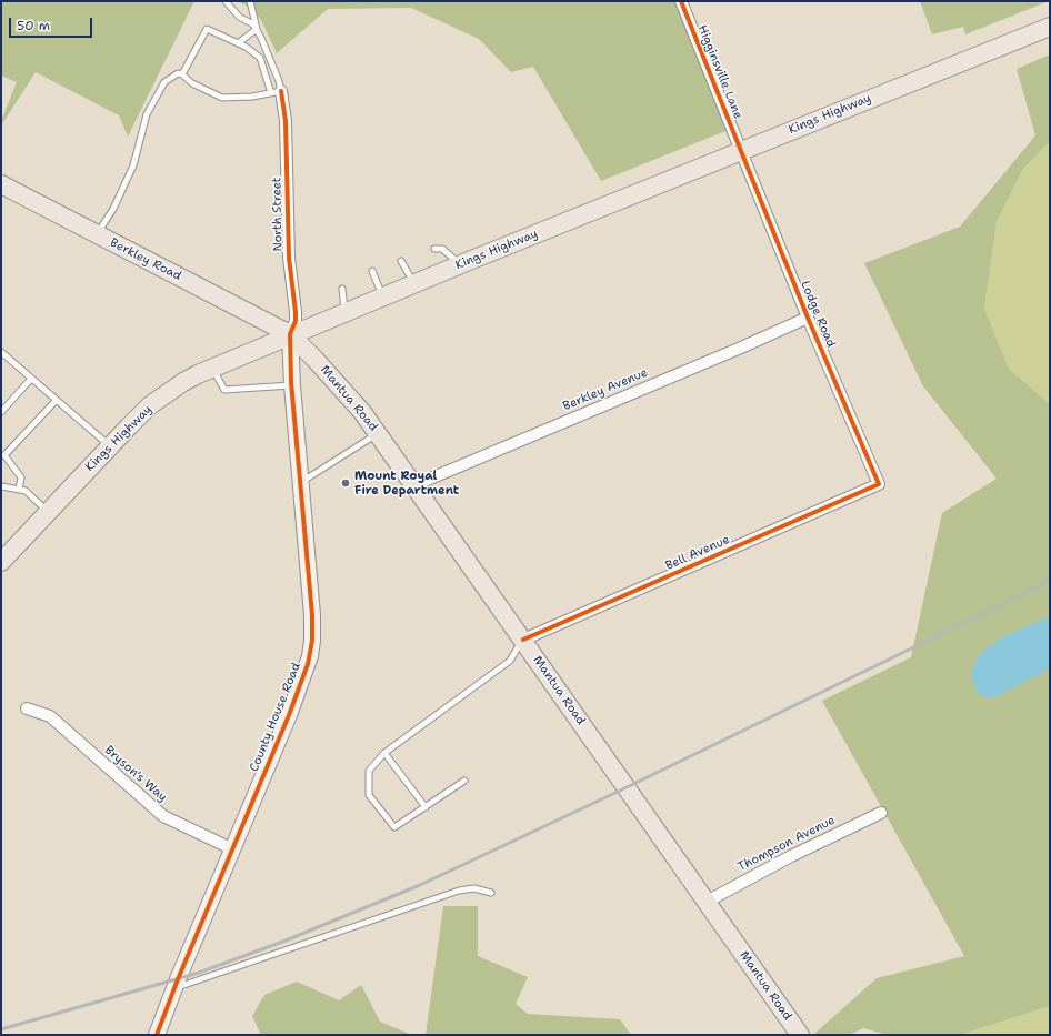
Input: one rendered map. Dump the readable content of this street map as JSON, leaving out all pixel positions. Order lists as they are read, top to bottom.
{
  "streets": {
    "main road": ["Kings Highway", "Berkley Road", "Mantua Road"],
    "street": [
      "Higginsville Lane",
      "North Street",
      "Lodge Road",
      "Berkley Avenue",
      "Bell Avenue",
      "County House Road",
      "Bryson's Way",
      "Thompson Avenue"
    ]
  },
  "crossings": [
    ["Higginsville Lane", "Kings Highway"],
    ["Higginsville Lane", "Lodge Road"],
    ["Kings Highway", "North Street"],
    ["Kings Highway", "Berkley Road"],
    ["Kings Highway", "Lodge Road"],
    ["Kings Highway", "Mantua Road"],
    ["Kings Highway", "County House Road"],
    ["North Street", "Berkley Road"],
    ["North Street", "Mantua Road"],
    ["North Street", "County House Road"],
    ["Berkley Road", "Mantua Road"],
    ["Berkley Road", "County House Road"],
    ["Lodge Road", "Berkley Avenue"],
    ["Lodge Road", "Bell Avenue"],
    ["Berkley Avenue", "Mantua Road"],
    ["Mantua Road", "Bell Avenue"],
    ["Mantua Road", "County House Road"],
    ["Mantua Road", "Thompson Avenue"],
    ["County House Road", "Bryson's Way"]
  ],
  "places": ["Mount Royal Fire Department"],
  "scale_bar": "50 m"
}
